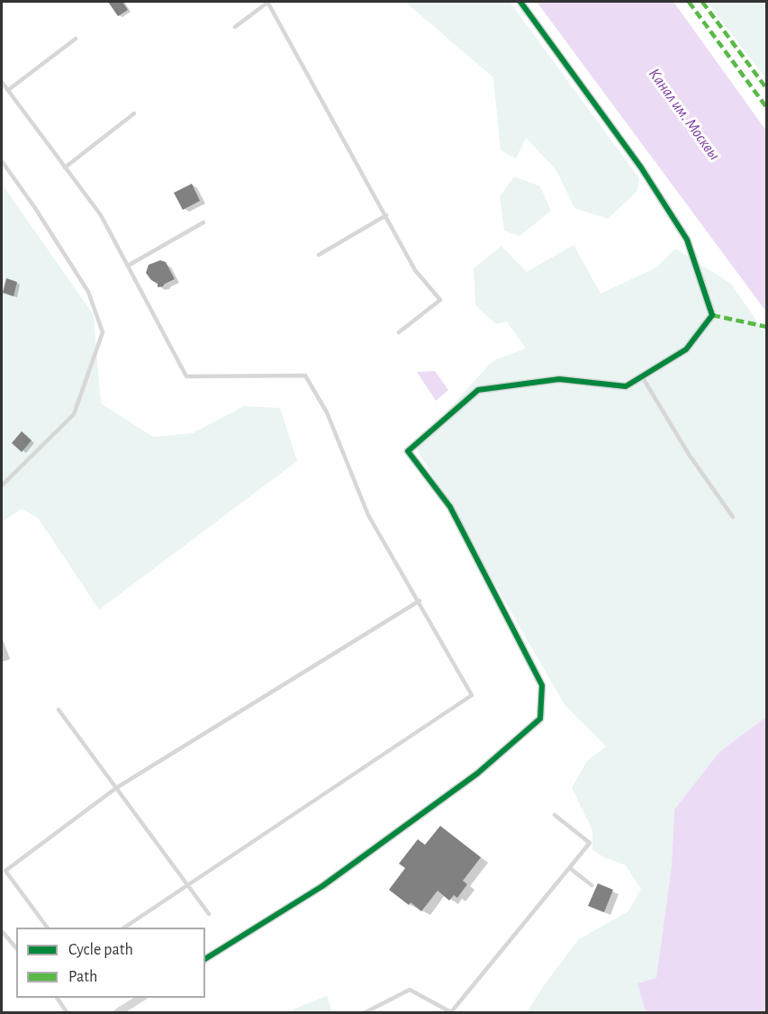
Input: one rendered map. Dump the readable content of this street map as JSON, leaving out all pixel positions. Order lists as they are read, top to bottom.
{
  "water": ["Канал им. Москвы"],
  "legend": ["Cycle path", "Path"]
}
